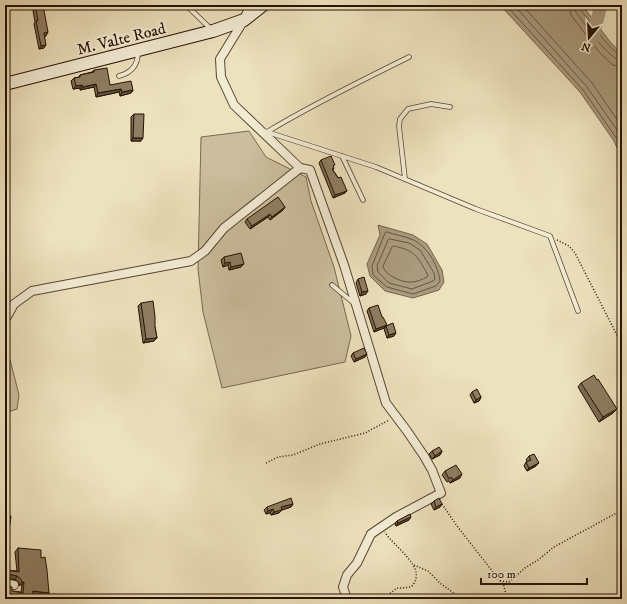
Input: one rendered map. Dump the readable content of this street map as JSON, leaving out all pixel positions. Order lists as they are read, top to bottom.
{
  "streets": {
    "main road": ["M. Valte Road"]
  },
  "scale_bar": "100 m",
  "north": "bottom"
}
